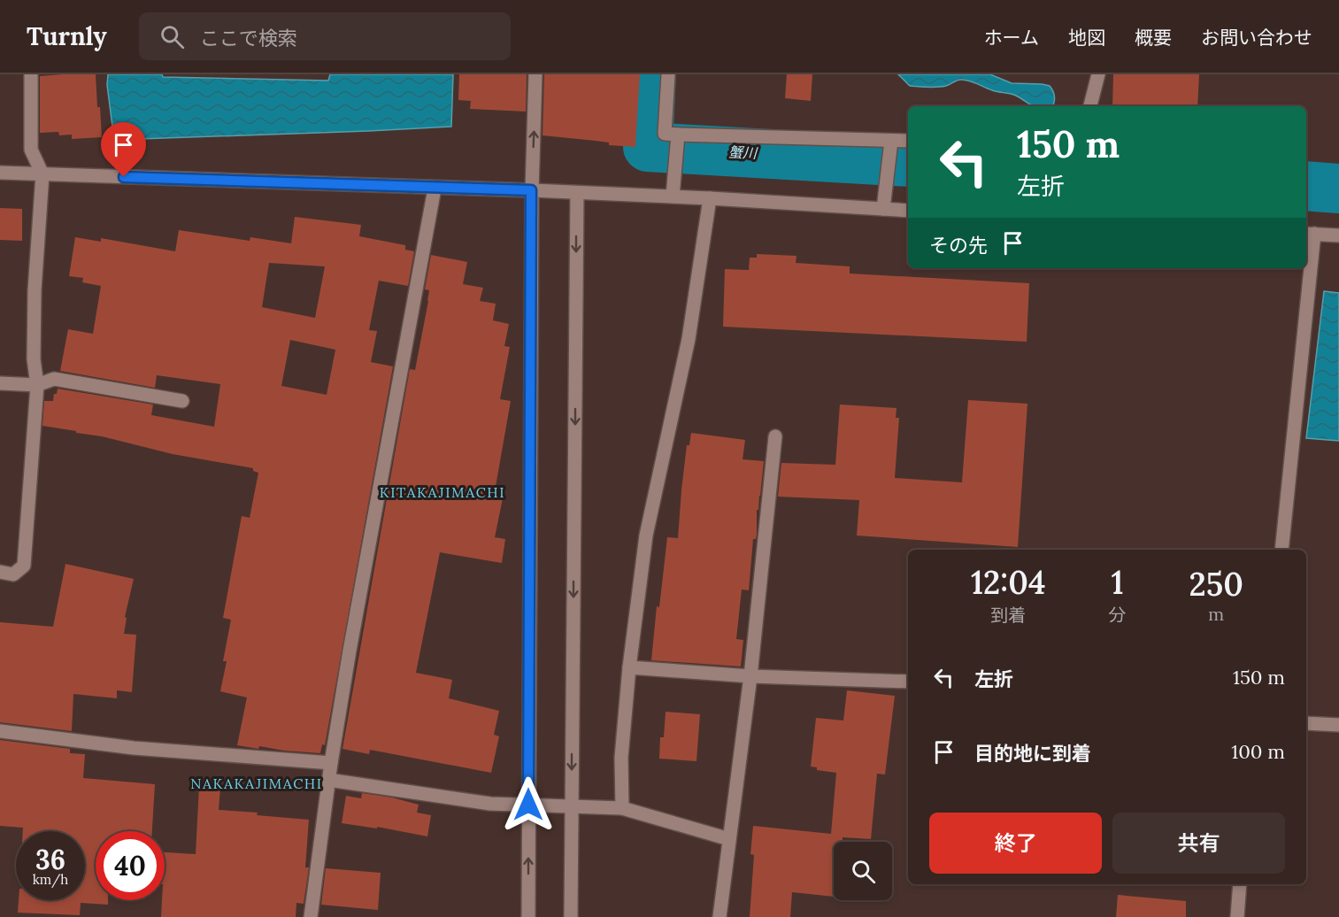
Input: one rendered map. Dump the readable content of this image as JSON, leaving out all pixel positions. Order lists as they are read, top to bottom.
{
  "districts": ["KITAKAJIMACHI", "NAKAKAJIMACHI"],
  "water": ["蟹川"],
  "page": {
    "header": "Turnly",
    "search": "ここで検索",
    "nav": [
      "ホーム",
      "地図",
      "概要",
      "お問い合わせ"
    ],
    "turn": ["150 m", "左折"],
    "then": "その先",
    "eta": [
      "12:04",
      "到着",
      "1",
      "分",
      "250",
      "m"
    ],
    "list": [
      {
        "name": "左折",
        "value": "150 m"
      },
      {
        "name": "目的地に到着",
        "value": "100 m"
      }
    ],
    "buttons": ["終了", "共有"],
    "speed": "36 km/h",
    "limit": "40"
  }
}
